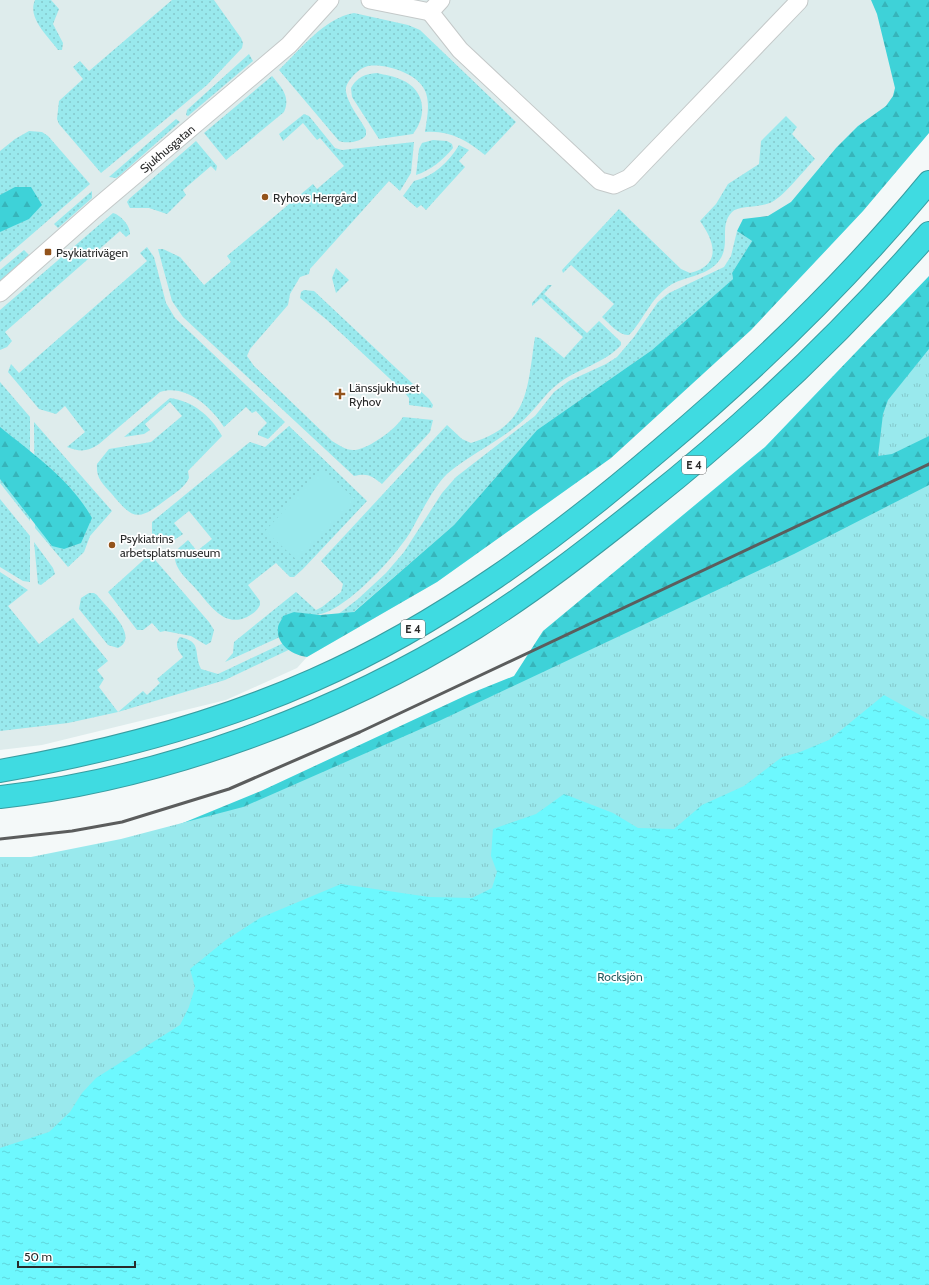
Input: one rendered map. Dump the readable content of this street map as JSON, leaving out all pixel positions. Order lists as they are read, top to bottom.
{
  "streets": {
    "highway": ["E 4"],
    "street": ["Sjukhusgatan"]
  },
  "parks": ["Rocksjön"],
  "places": {
    "other": ["Ryhovs Herrgård", "Psykiatrins arbetsplatsmuseum"],
    "transit": ["Psykiatrivägen"],
    "health": ["Länssjukhuset Ryhov"]
  },
  "scale_bar": "50 m"
}
